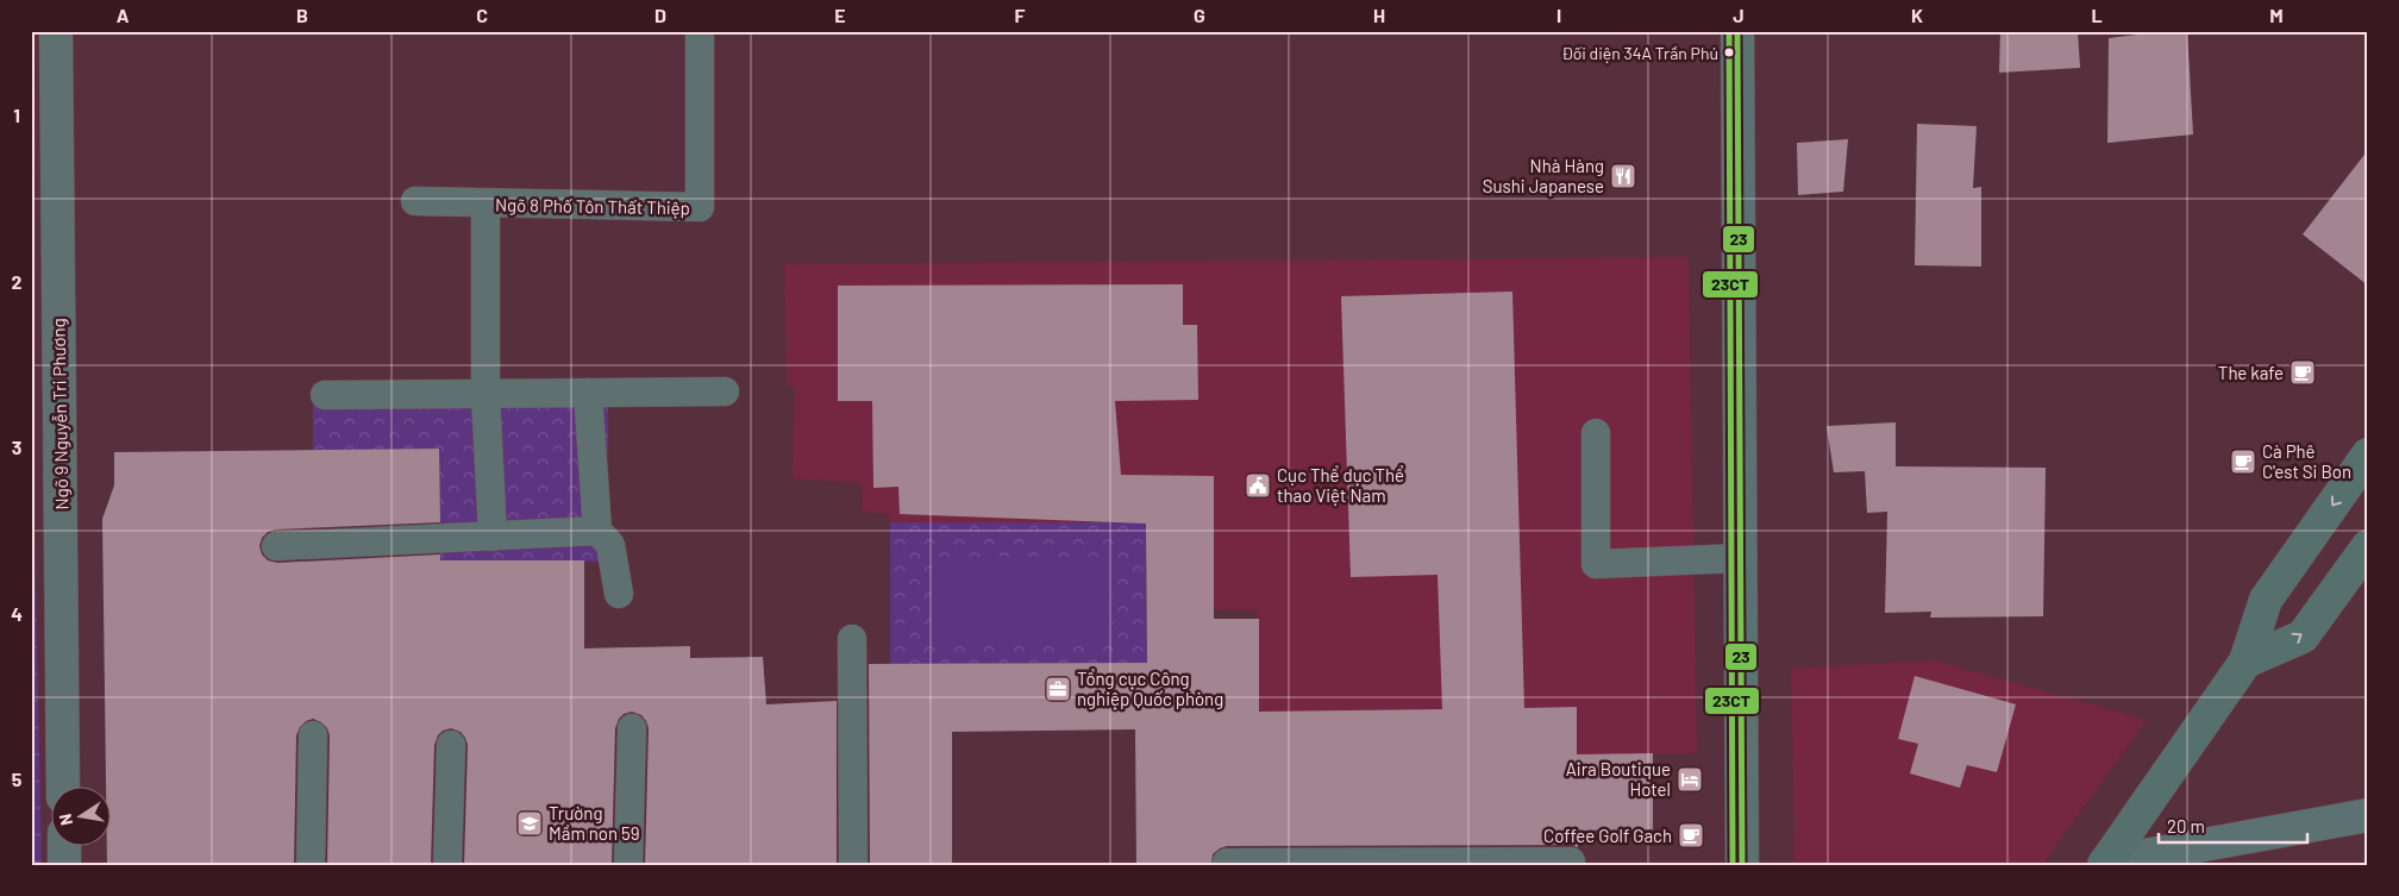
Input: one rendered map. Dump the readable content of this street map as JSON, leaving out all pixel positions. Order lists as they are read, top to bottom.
{
  "streets": {
    "street": ["Ngõ 9 Nguyễn Tri Phương"],
    "lane": ["Ngõ 8 Phố Tôn Thất Thiệp"]
  },
  "places": {
    "other": ["Đối diện 34A Trần Phú"],
    "restaurant": ["Nhà Hàng Sushi Japanese"],
    "cafe": ["The kafe", "Cà Phê C'est Si Bon", "Coffee Golf Gach"],
    "public building": ["Cục Thể dục Thể thao Việt Nam"],
    "office": ["Tổng cục Công nghiệp Quốc phòng"],
    "hotel": ["Aira Boutique Hotel"],
    "school or university": ["Trường Mầm non 59"]
  },
  "lines": ["transit line 23", "transit line 23CT"],
  "scale_bar": "20 m",
  "north": "left",
  "grid": {
    "columns": [
      "A",
      "B",
      "C",
      "D",
      "E",
      "F",
      "G",
      "H",
      "I",
      "J",
      "K",
      "L",
      "M"
    ],
    "rows": [
      "1",
      "2",
      "3",
      "4",
      "5"
    ]
  }
}
